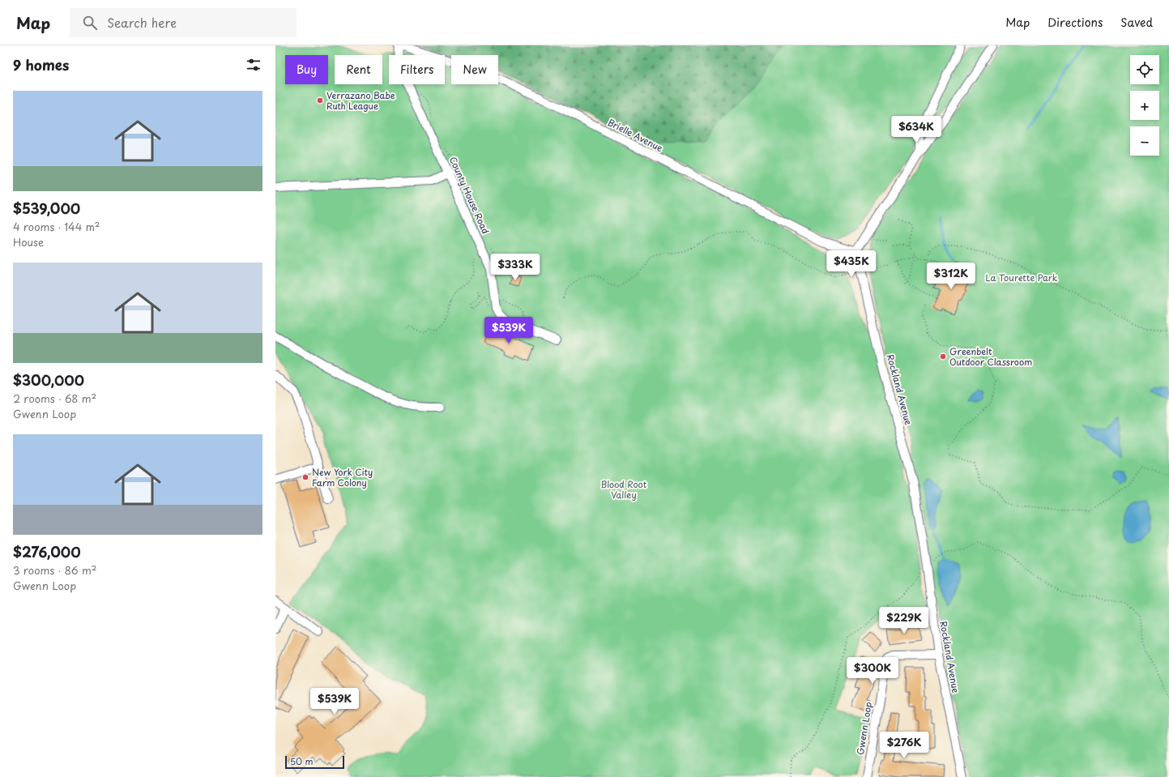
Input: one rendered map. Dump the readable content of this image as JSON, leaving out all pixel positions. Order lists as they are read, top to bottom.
{
  "streets": {
    "street": [
      "Brielle Avenue",
      "County House Road",
      "Rockland Avenue",
      "Gwenn Loop"
    ]
  },
  "crossings": [
    ["Brielle Avenue", "Rockland Avenue"],
    ["Rockland Avenue", "Gwenn Loop"]
  ],
  "parks": ["La Tourette Park", "Blood Root Valley"],
  "places": ["Verrazano Babe Ruth League", "Greenbelt Outdoor Classroom", "New York City Farm Colony"],
  "scale_bar": "50 m",
  "page": {
    "header": "Map",
    "search": "Search here",
    "nav": ["Map", "Directions", "Saved"],
    "heading": "9 homes",
    "map_buttons": ["+", "−"],
    "chip": [
      "Buy",
      "Rent",
      "Filters",
      "New"
    ],
    "list": [
      {
        "name": "$539,000",
        "note": "4 rooms · 144 m² · House"
      },
      {
        "name": "$300,000",
        "note": "2 rooms · 68 m² · Gwenn Loop"
      },
      {
        "name": "$276,000",
        "note": "3 rooms · 86 m² · Gwenn Loop"
      }
    ],
    "price": [
      "$634K",
      "$435K",
      "$333K",
      "$312K",
      "$539K",
      "$229K",
      "$300K",
      "$539K",
      "$276K"
    ],
    "scale": "50 m"
  }
}
